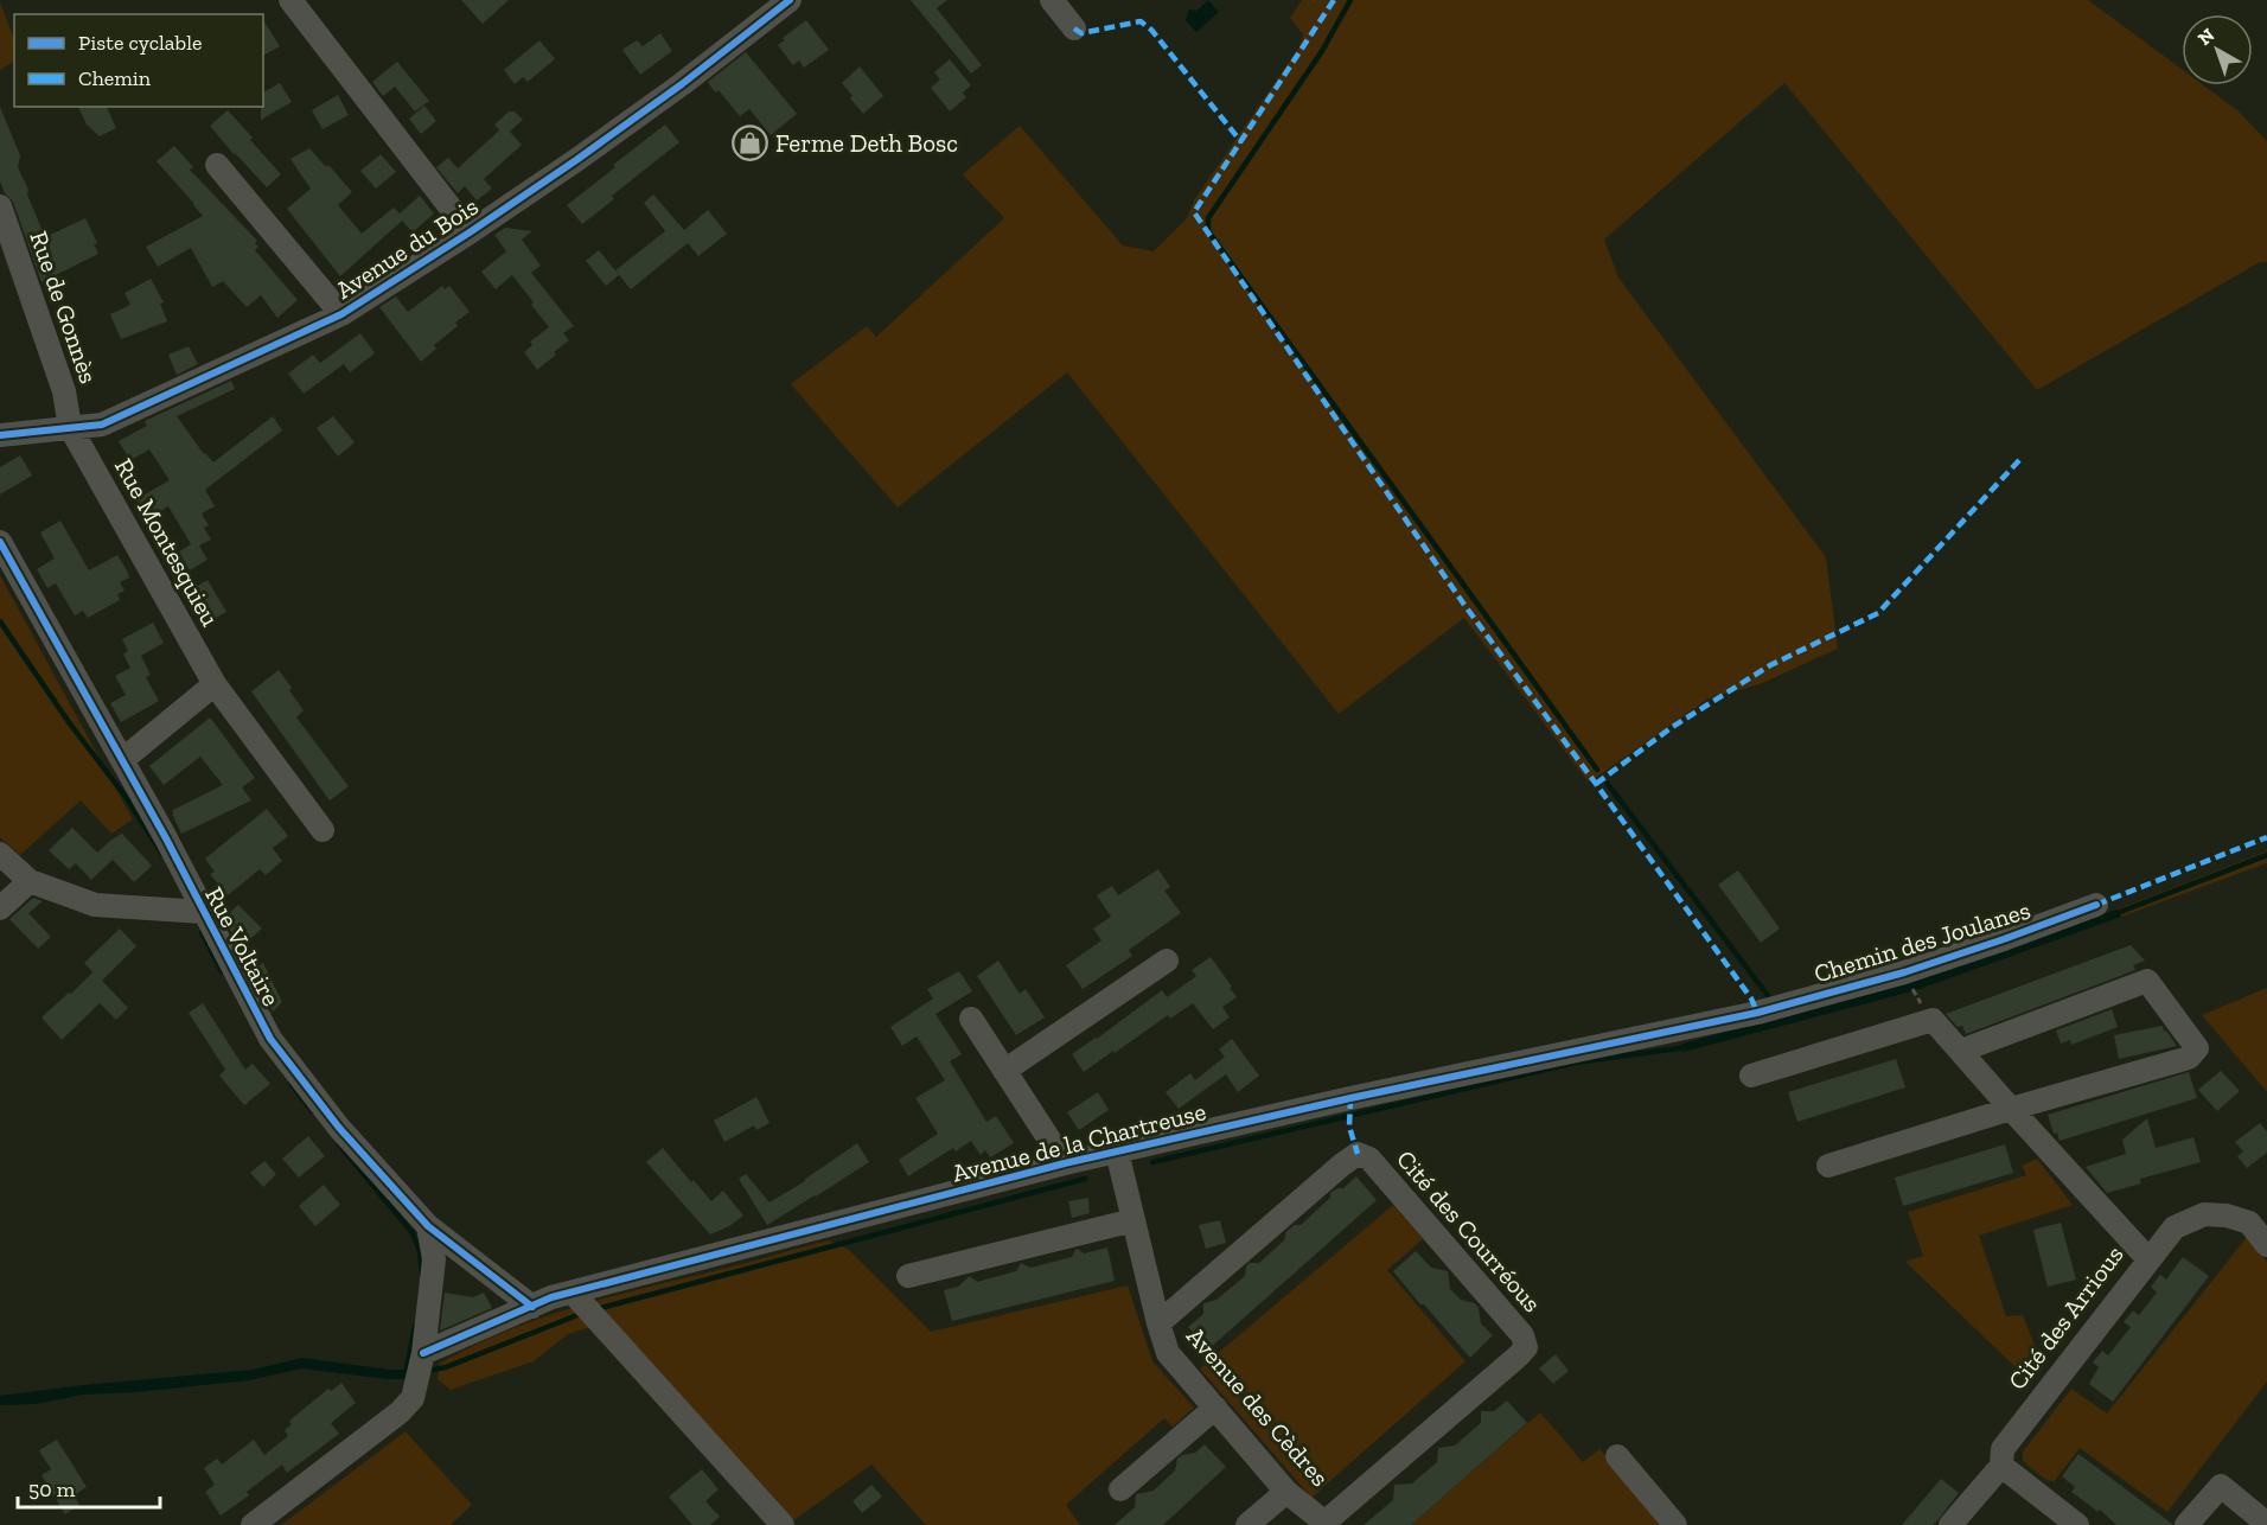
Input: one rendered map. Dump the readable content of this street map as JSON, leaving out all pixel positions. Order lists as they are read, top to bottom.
{
  "streets": {
    "street": [
      "Avenue du Bois",
      "Rue de Gonnès",
      "Rue Montesquieu",
      "Chemin des Joulanes",
      "Rue Voltaire",
      "Avenue de la Chartreuse",
      "Cité des Courréous",
      "Cité des Arrious",
      "Avenue des Cèdres"
    ]
  },
  "crossings": [
    ["Avenue du Bois", "Rue de Gonnès"],
    ["Avenue du Bois", "Rue Montesquieu"],
    ["Rue de Gonnès", "Rue Montesquieu"],
    ["Chemin des Joulanes", "Avenue de la Chartreuse"],
    ["Rue Voltaire", "Avenue de la Chartreuse"],
    ["Avenue de la Chartreuse", "Avenue des Cèdres"],
    ["Cité des Courréous", "Avenue des Cèdres"]
  ],
  "places": {
    "shop": ["Ferme Deth Bosc"]
  },
  "legend": ["Piste cyclable", "Chemin"],
  "scale_bar": "50 m",
  "north": "top left"
}
